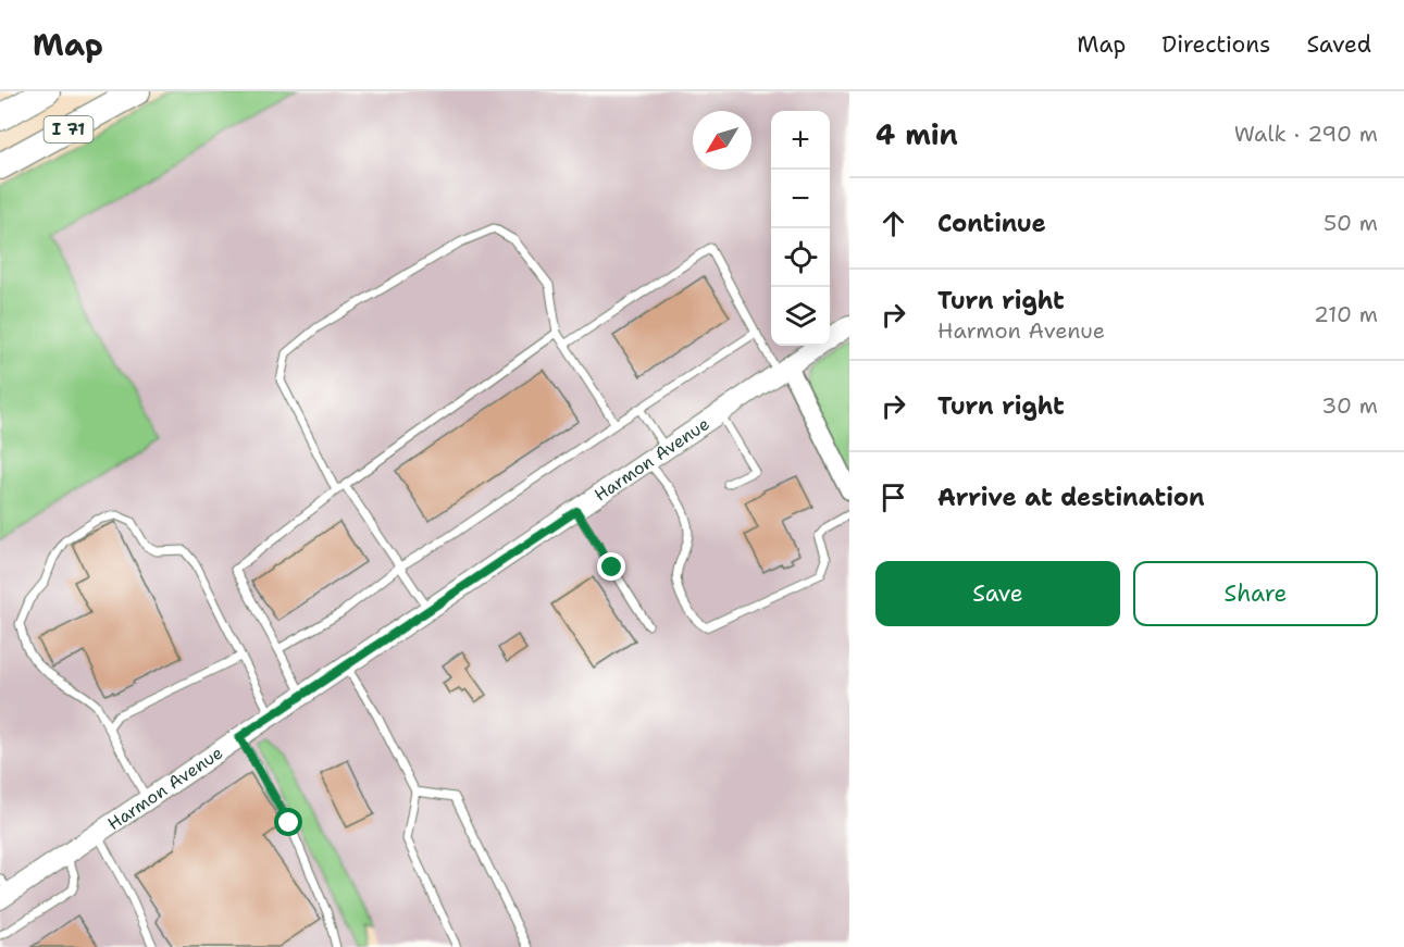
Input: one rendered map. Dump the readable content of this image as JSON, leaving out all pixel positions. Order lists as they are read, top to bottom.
{
  "streets": {
    "highway": ["I 71"],
    "main road": ["Harmon Avenue"]
  },
  "north": "bottom left",
  "page": {
    "header": "Map",
    "nav": ["Map", "Directions", "Saved"],
    "heading": ["4 min", "Walk · 290 m"],
    "map_buttons": ["+", "−"],
    "list": [
      ["Continue", "50 m"],
      ["Turn right", "Harmon Avenue", "210 m"],
      ["Turn right", "30 m"],
      "Arrive at destination"
    ],
    "buttons": ["Save", "Share"]
  }
}
